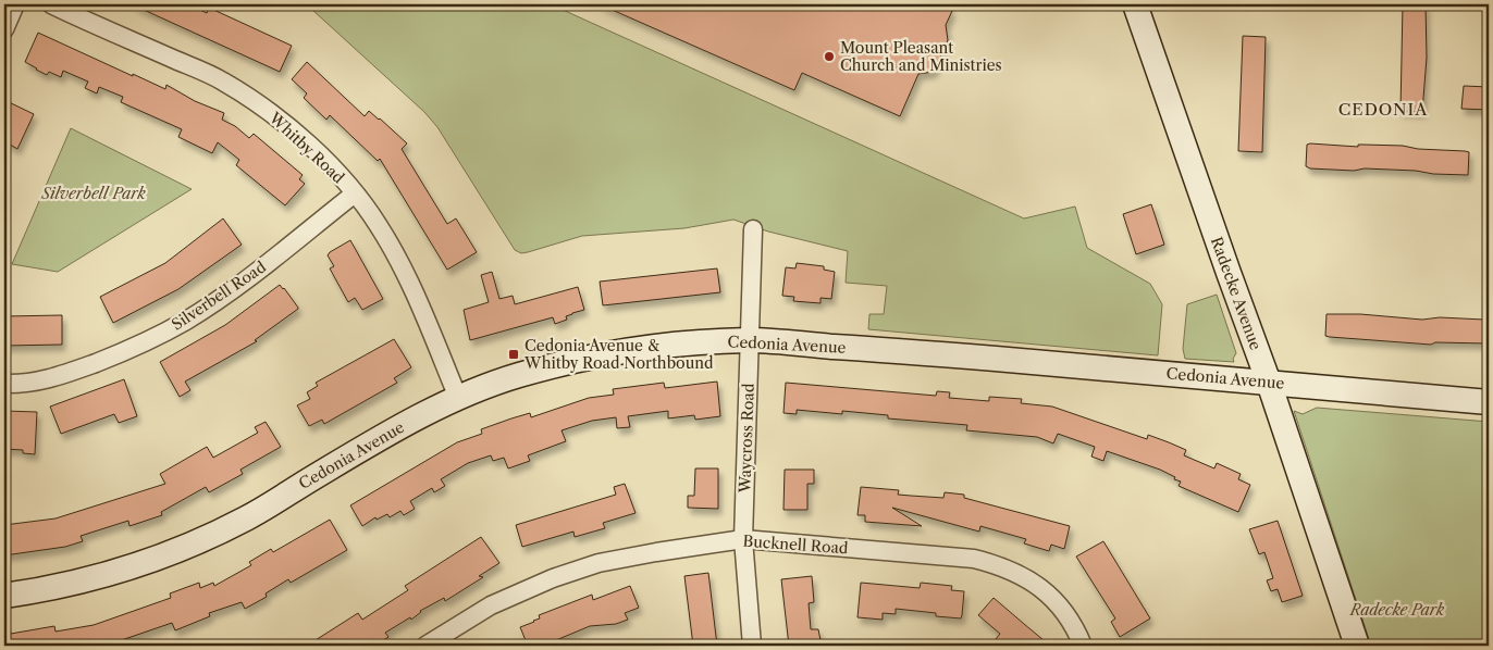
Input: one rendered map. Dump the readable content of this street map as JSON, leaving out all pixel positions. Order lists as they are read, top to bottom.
{
  "streets": {
    "street": [
      "Whitby Road",
      "Radecke Avenue",
      "Silverbell Road",
      "Cedonia Avenue",
      "Waycross Road",
      "Bucknell Road"
    ]
  },
  "crossings": [
    ["Whitby Road", "Silverbell Road"],
    ["Whitby Road", "Cedonia Avenue"],
    ["Radecke Avenue", "Cedonia Avenue"],
    ["Cedonia Avenue", "Waycross Road"],
    ["Waycross Road", "Bucknell Road"]
  ],
  "districts": ["CEDONIA"],
  "parks": ["Silverbell Park", "Radecke Park"],
  "places": {
    "other": ["Mount Pleasant Church and Ministries"],
    "transit": ["Cedonia Avenue & Whitby Road Northbound"]
  }
}
